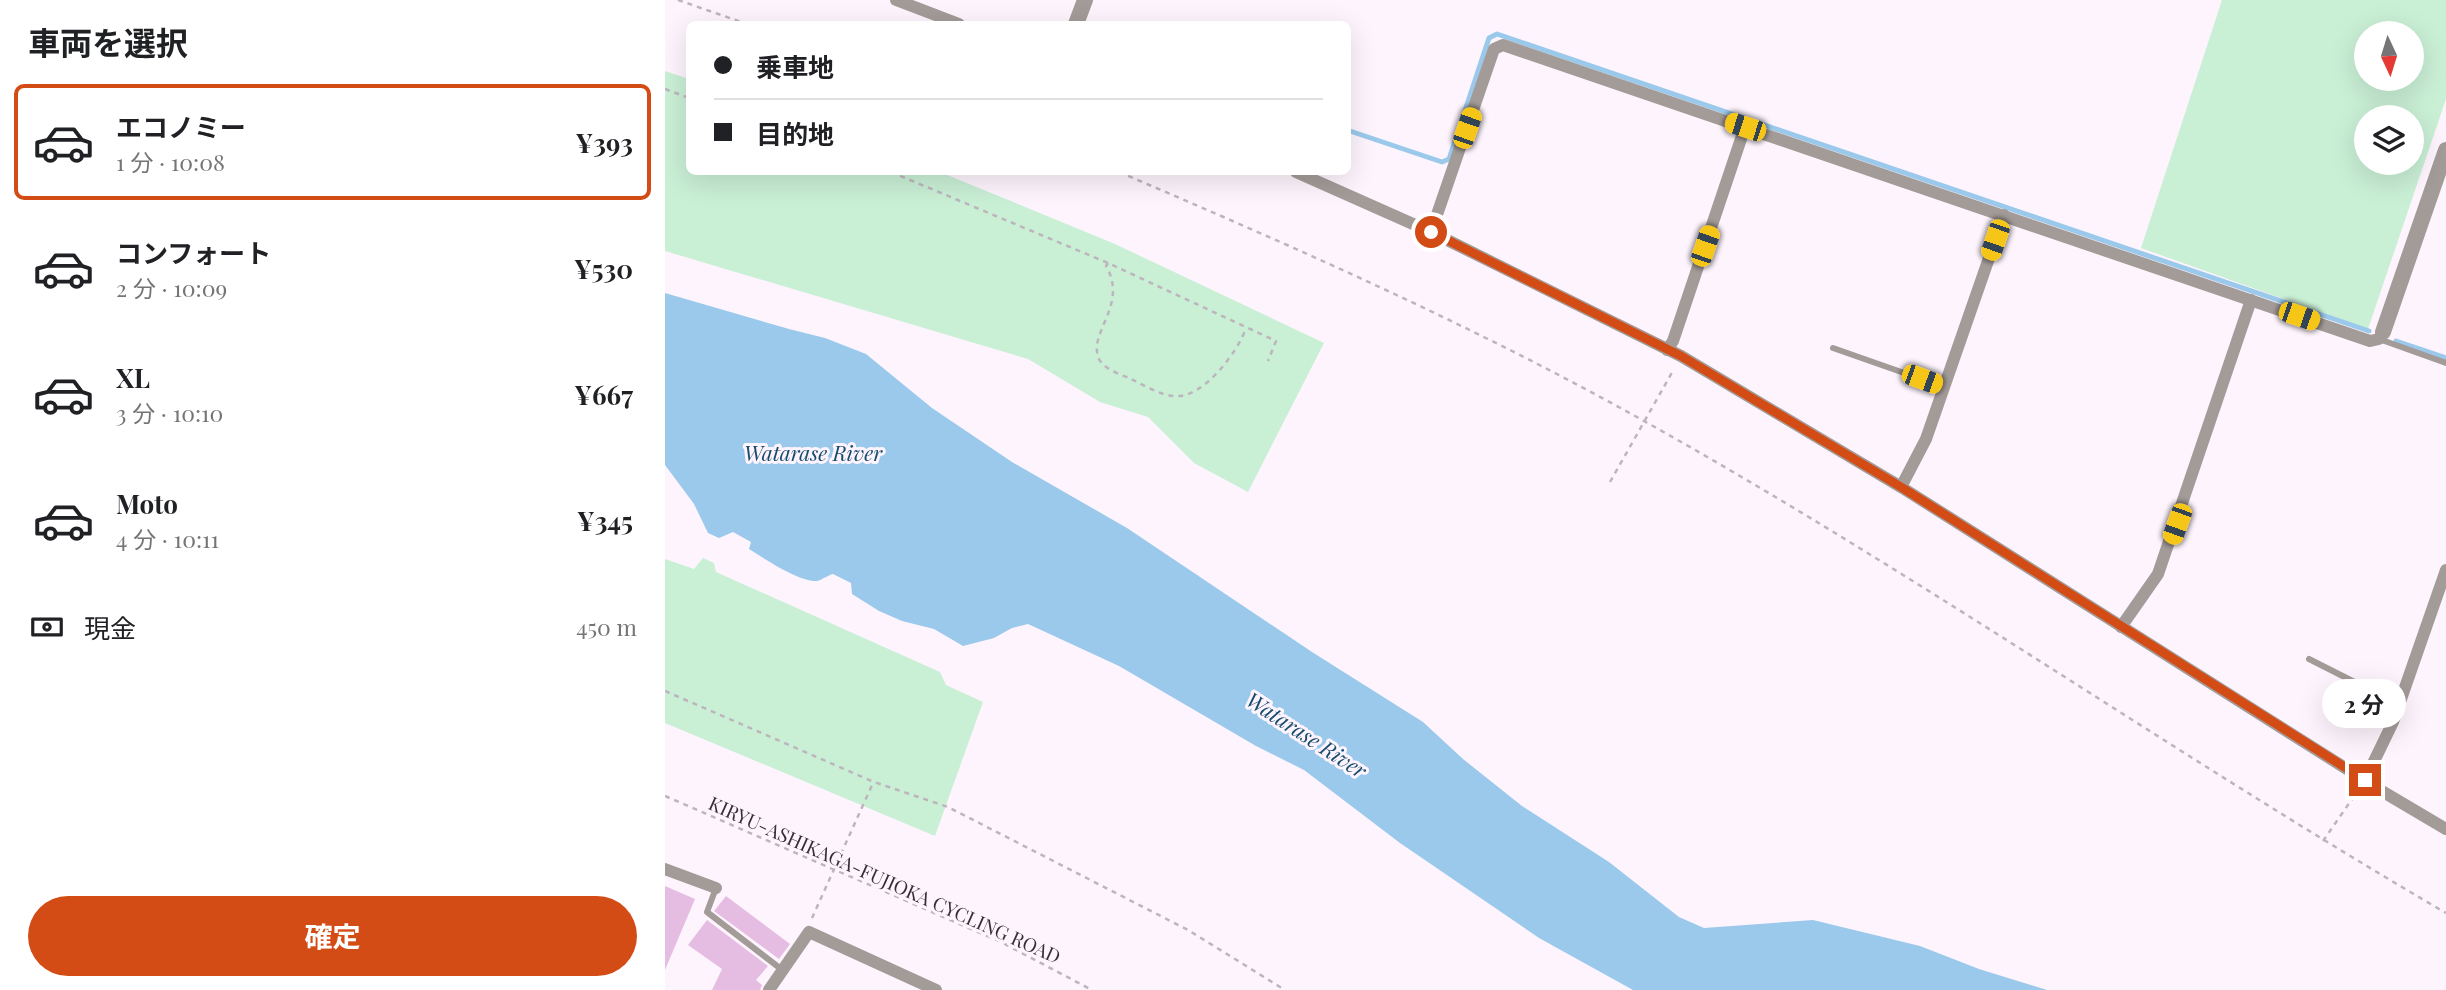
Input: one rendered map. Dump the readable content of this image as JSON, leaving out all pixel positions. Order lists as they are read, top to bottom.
{
  "streets": {
    "path": ["KIRYU-ASHIKAGA-FUJIOKA CYCLING ROAD"]
  },
  "water": ["Watarase River"],
  "north": "bottom",
  "page": {
    "heading": "車両を選択",
    "banner": ["乗車地", "目的地"],
    "list": [
      {
        "name": "エコノミー",
        "note": "1 分 · 10:08",
        "value": "¥393"
      },
      {
        "name": "コンフォート",
        "note": "2 分 · 10:09",
        "value": "¥530"
      },
      {
        "name": "XL",
        "note": "3 分 · 10:10",
        "value": "¥667"
      },
      {
        "name": "Moto",
        "note": "4 分 · 10:11",
        "value": "¥345"
      }
    ],
    "pay": ["現金", "450 m"],
    "bubble": "2 分",
    "buttons": "確定"
  }
}
